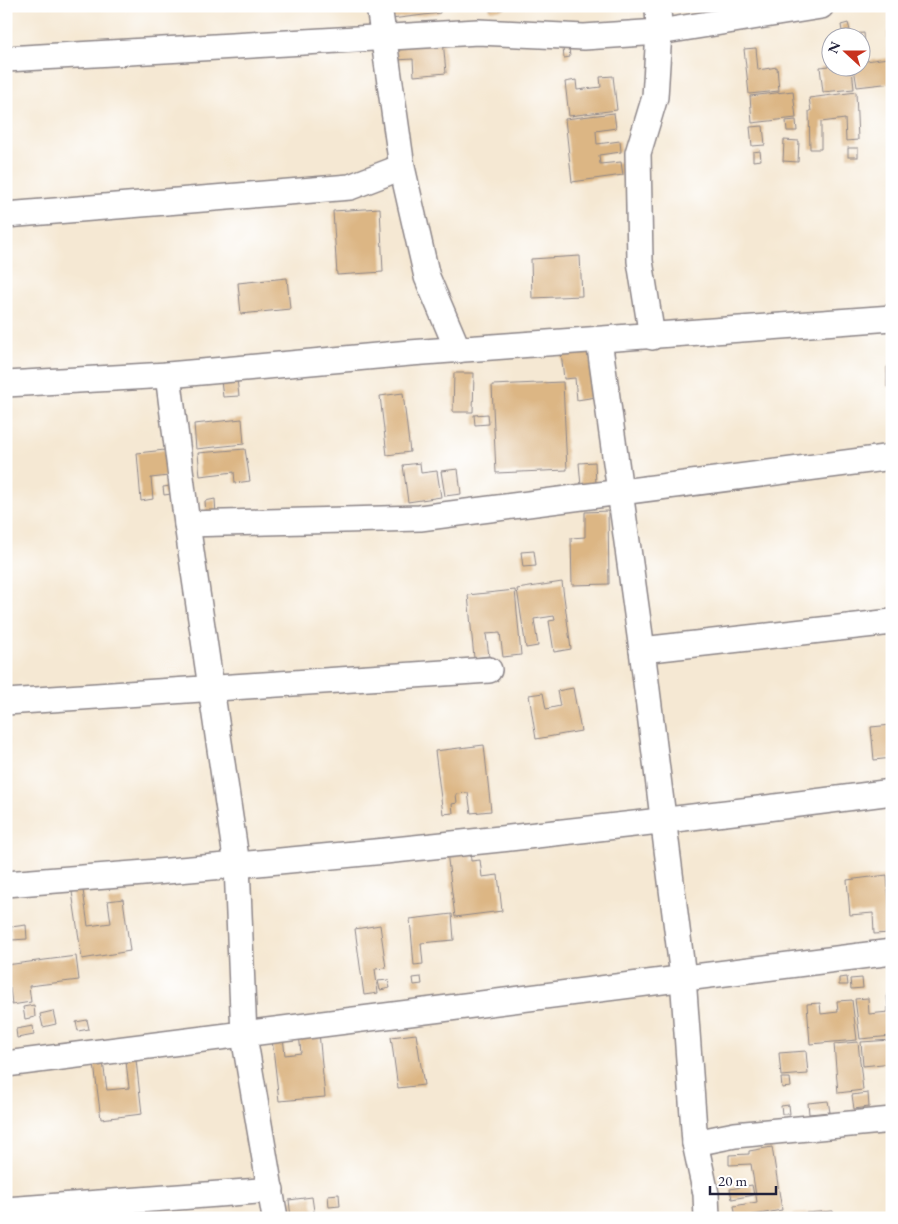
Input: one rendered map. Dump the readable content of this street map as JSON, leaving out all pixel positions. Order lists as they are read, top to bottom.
{
  "scale_bar": "20 m",
  "north": "left"
}
